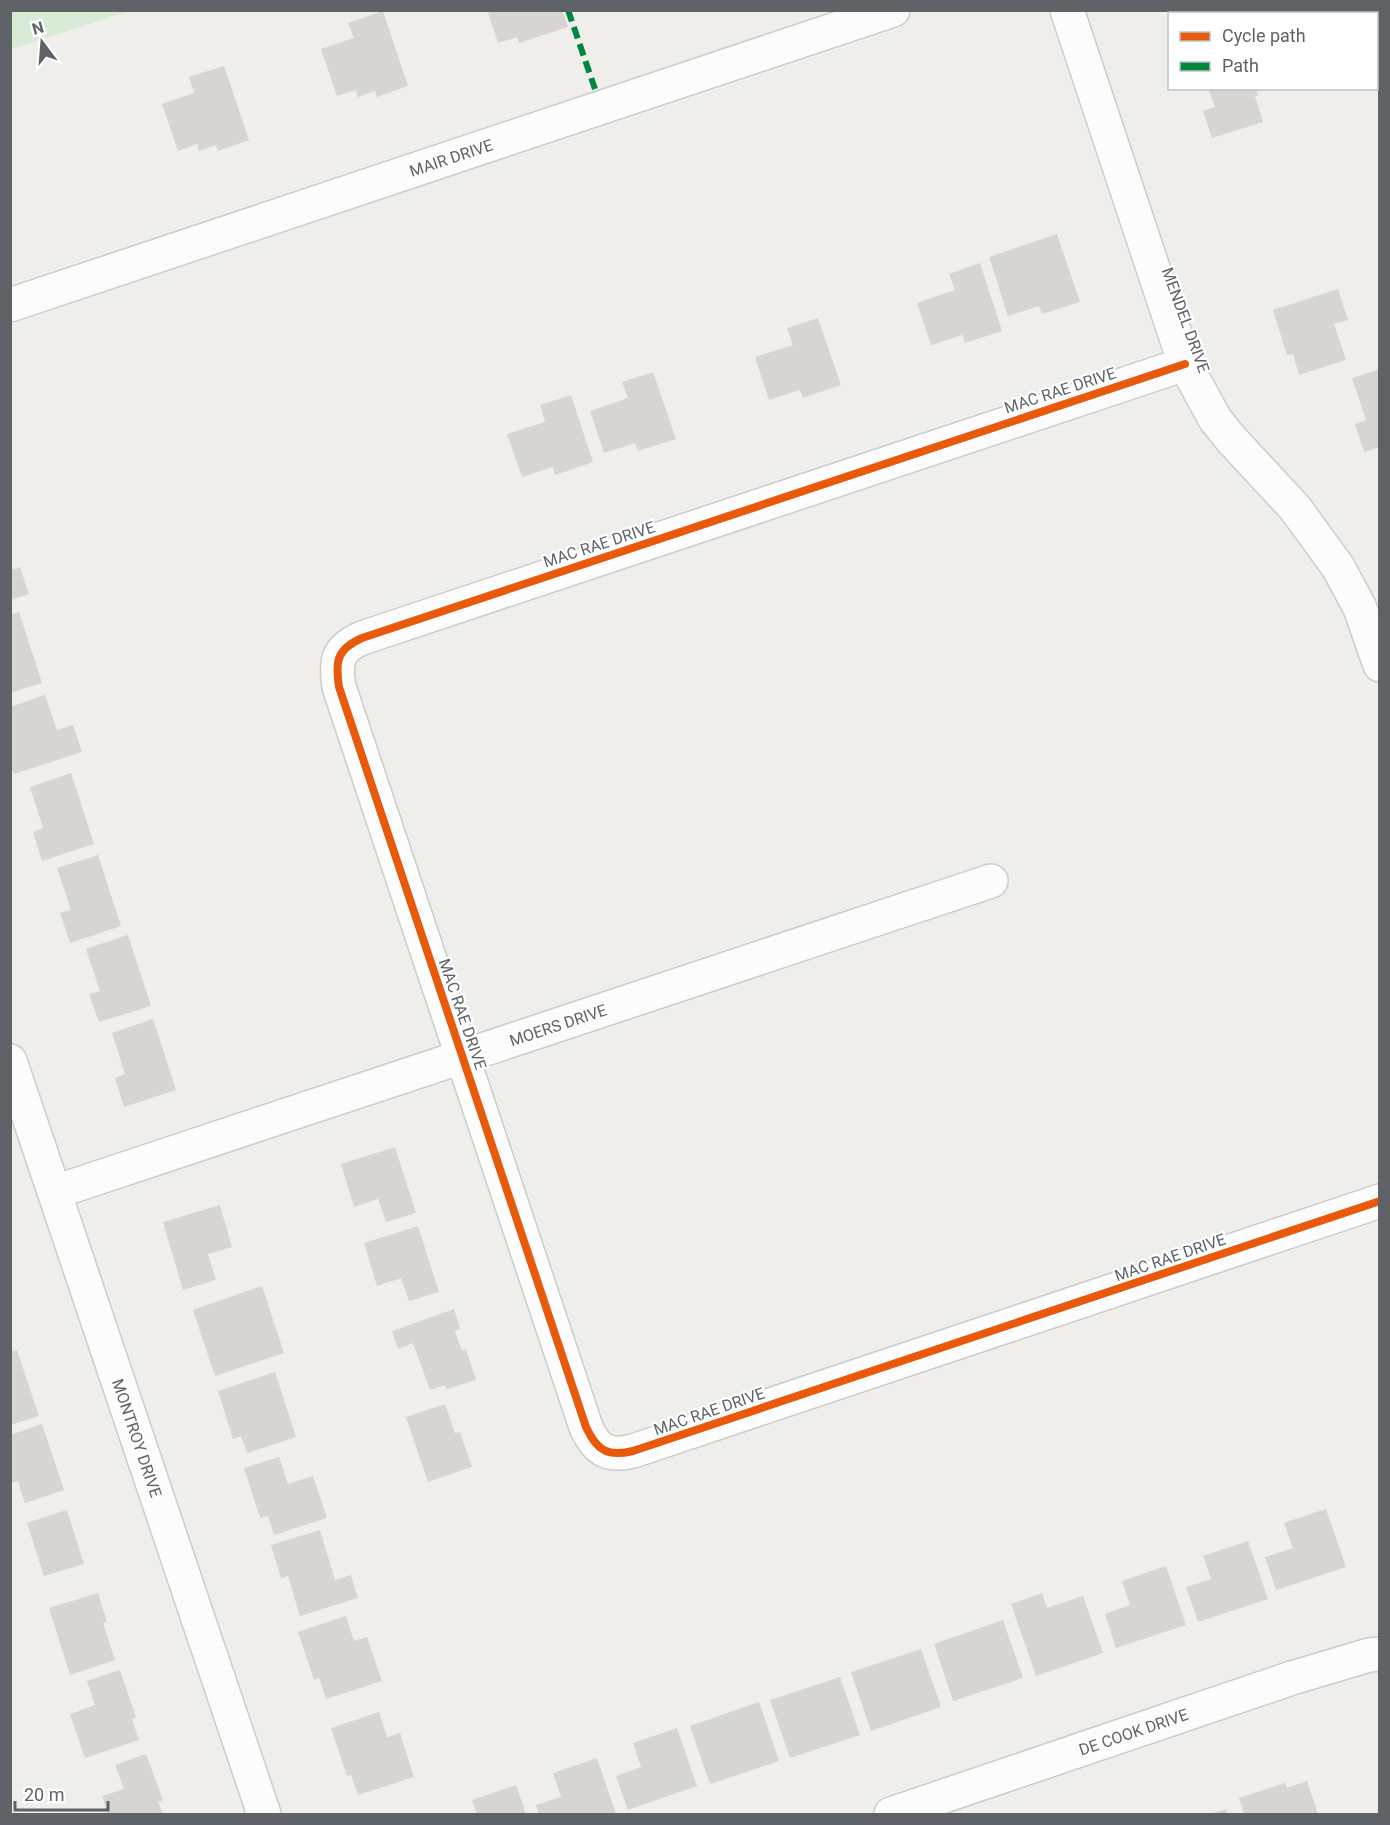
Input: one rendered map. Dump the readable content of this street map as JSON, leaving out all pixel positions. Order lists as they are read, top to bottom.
{
  "streets": {
    "street": [
      "MAIR DRIVE",
      "MENDEL DRIVE",
      "MAC RAE DRIVE",
      "MOERS DRIVE",
      "MONTROY DRIVE",
      "DE COOK DRIVE"
    ]
  },
  "crossings": [
    ["MENDEL DRIVE", "MAC RAE DRIVE"],
    ["MAC RAE DRIVE", "MOERS DRIVE"],
    ["MOERS DRIVE", "MONTROY DRIVE"]
  ],
  "legend": ["Cycle path", "Path"],
  "scale_bar": "20 m",
  "north": "top"
}
